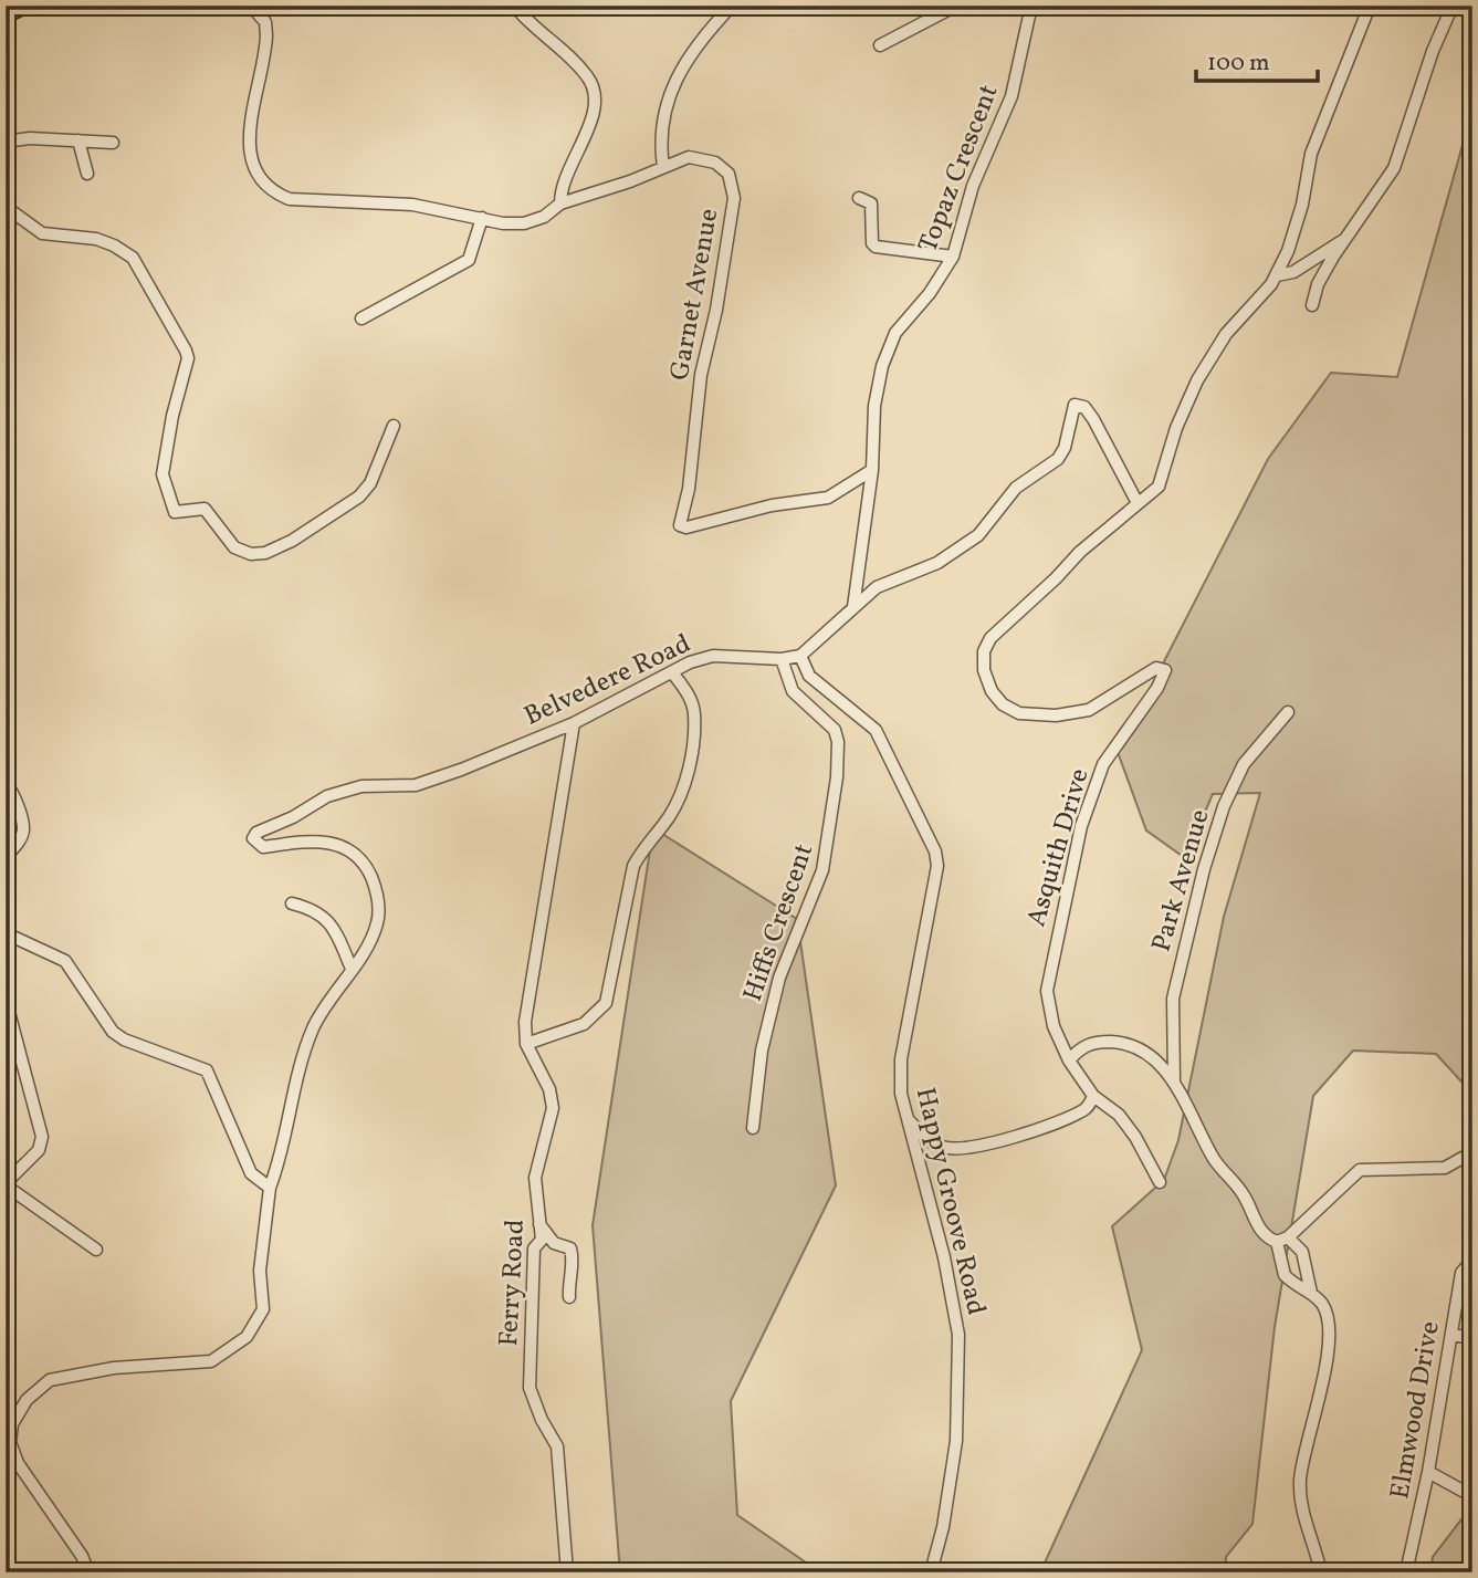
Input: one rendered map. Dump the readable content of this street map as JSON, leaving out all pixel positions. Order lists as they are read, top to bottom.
{
  "streets": {
    "street": [
      "Topaz Crescent",
      "Garnet Avenue",
      "Belvedere Road",
      "Asquith Drive",
      "Park Avenue",
      "Hiffs Crescent",
      "Happy Groove Road",
      "Ferry Road",
      "Elmwood Drive"
    ]
  },
  "crossings": [
    ["Topaz Crescent", "Garnet Avenue"],
    ["Belvedere Road", "Hiffs Crescent"],
    ["Belvedere Road", "Happy Groove Road"],
    ["Belvedere Road", "Ferry Road"]
  ],
  "scale_bar": "100 m"
}
